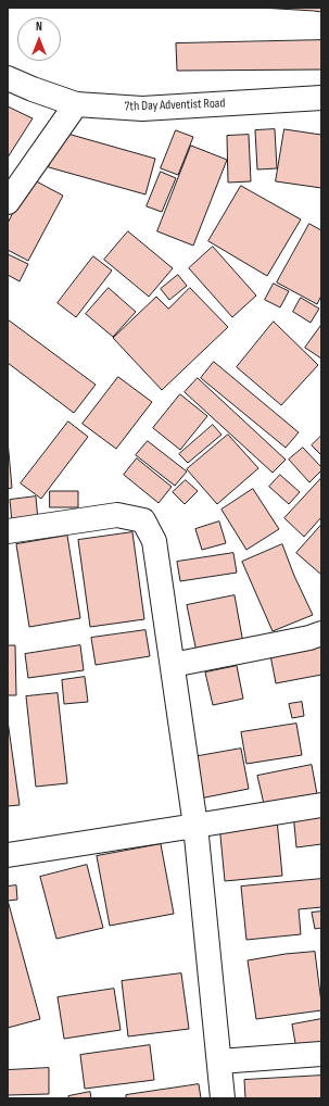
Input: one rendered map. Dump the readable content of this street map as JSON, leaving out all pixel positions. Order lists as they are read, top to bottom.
{
  "streets": {
    "street": ["7th Day Adventist Road"]
  },
  "north": "top"
}
